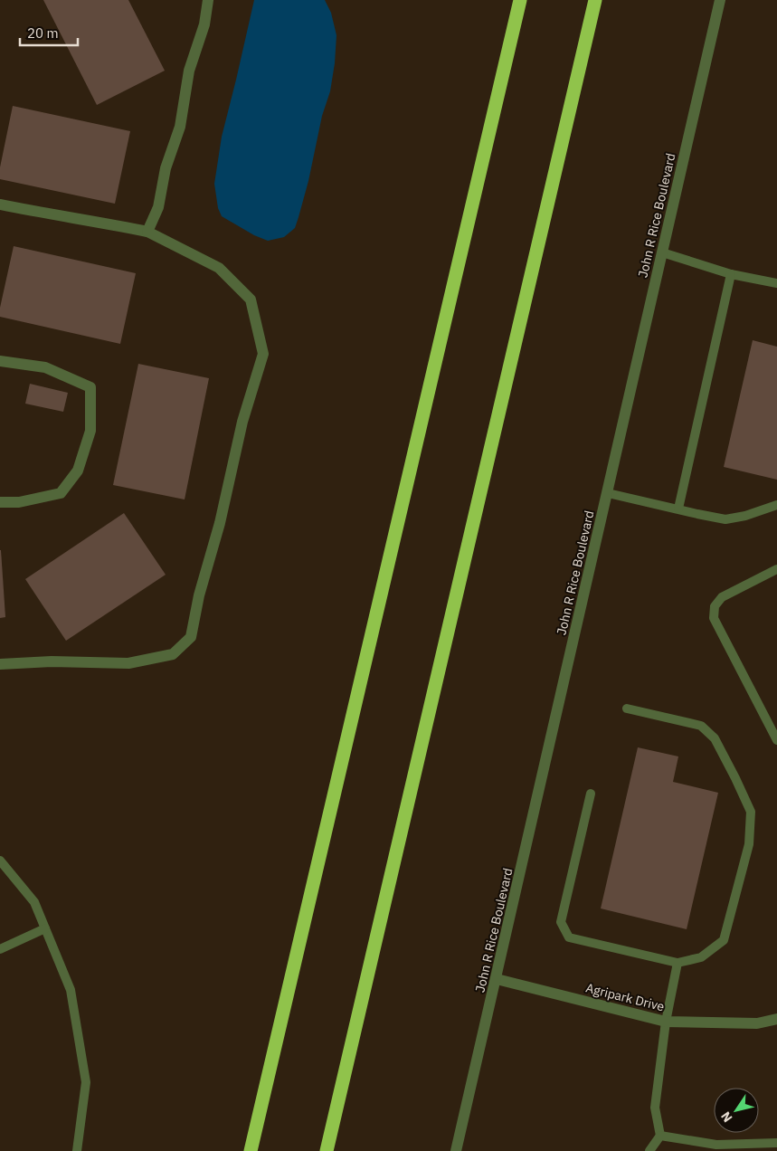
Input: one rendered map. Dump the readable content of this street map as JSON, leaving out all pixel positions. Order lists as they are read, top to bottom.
{
  "streets": {
    "street": ["John R Rice Boulevard", "Agripark Drive"]
  },
  "crossings": [
    ["John R Rice Boulevard", "Agripark Drive"]
  ],
  "scale_bar": "20 m",
  "north": "bottom left"
}
